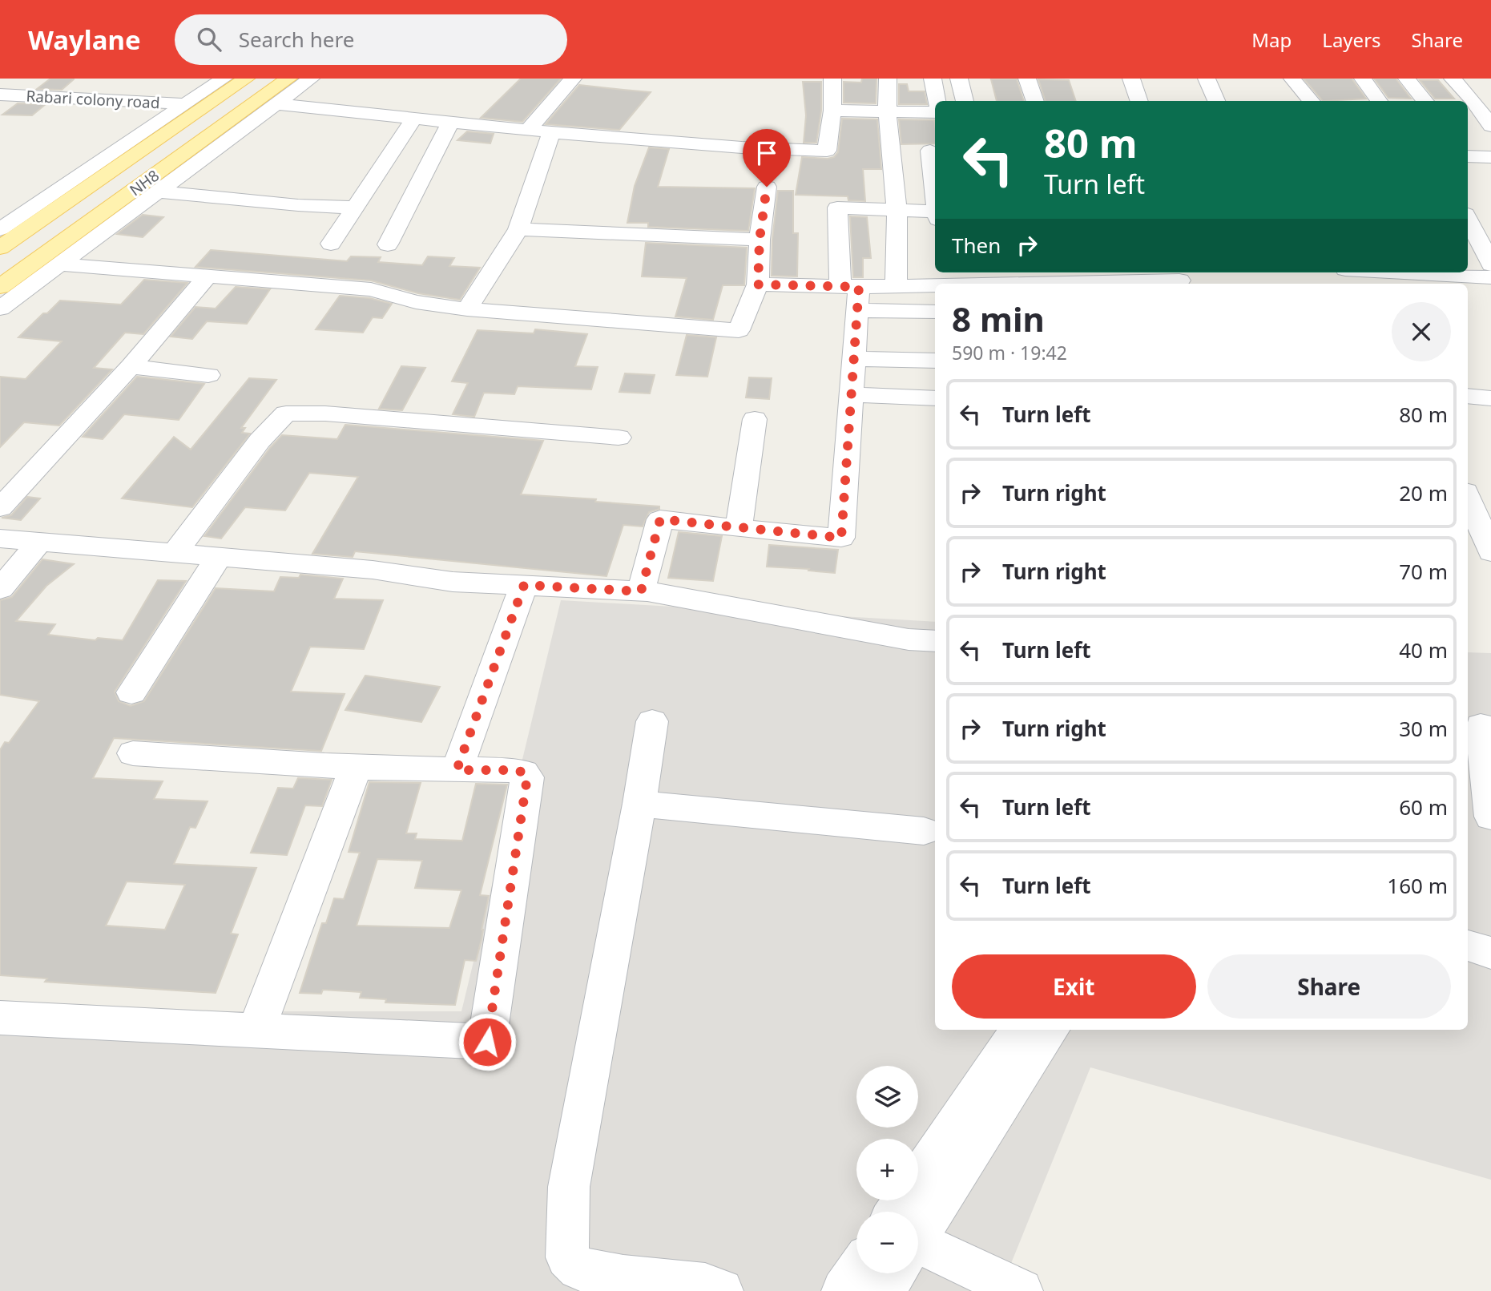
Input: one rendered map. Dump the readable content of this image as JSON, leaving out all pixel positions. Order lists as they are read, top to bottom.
{
  "streets": {
    "main road": ["NH8"],
    "street": ["Rabari colony road"]
  },
  "page": {
    "header": "Waylane",
    "search": "Search here",
    "nav": ["Map", "Layers", "Share"],
    "turn": ["80 m", "Turn left"],
    "then": "Then",
    "heading": ["8 min", "590 m · 19:42"],
    "list": [
      {
        "name": "Turn left",
        "value": "80 m"
      },
      {
        "name": "Turn right",
        "value": "20 m"
      },
      {
        "name": "Turn right",
        "value": "70 m"
      },
      {
        "name": "Turn left",
        "value": "40 m"
      },
      {
        "name": "Turn right",
        "value": "30 m"
      },
      {
        "name": "Turn left",
        "value": "60 m"
      },
      {
        "name": "Turn left",
        "value": "160 m"
      }
    ],
    "buttons": ["Exit", "Share"],
    "map_buttons": ["+", "−"]
  }
}
